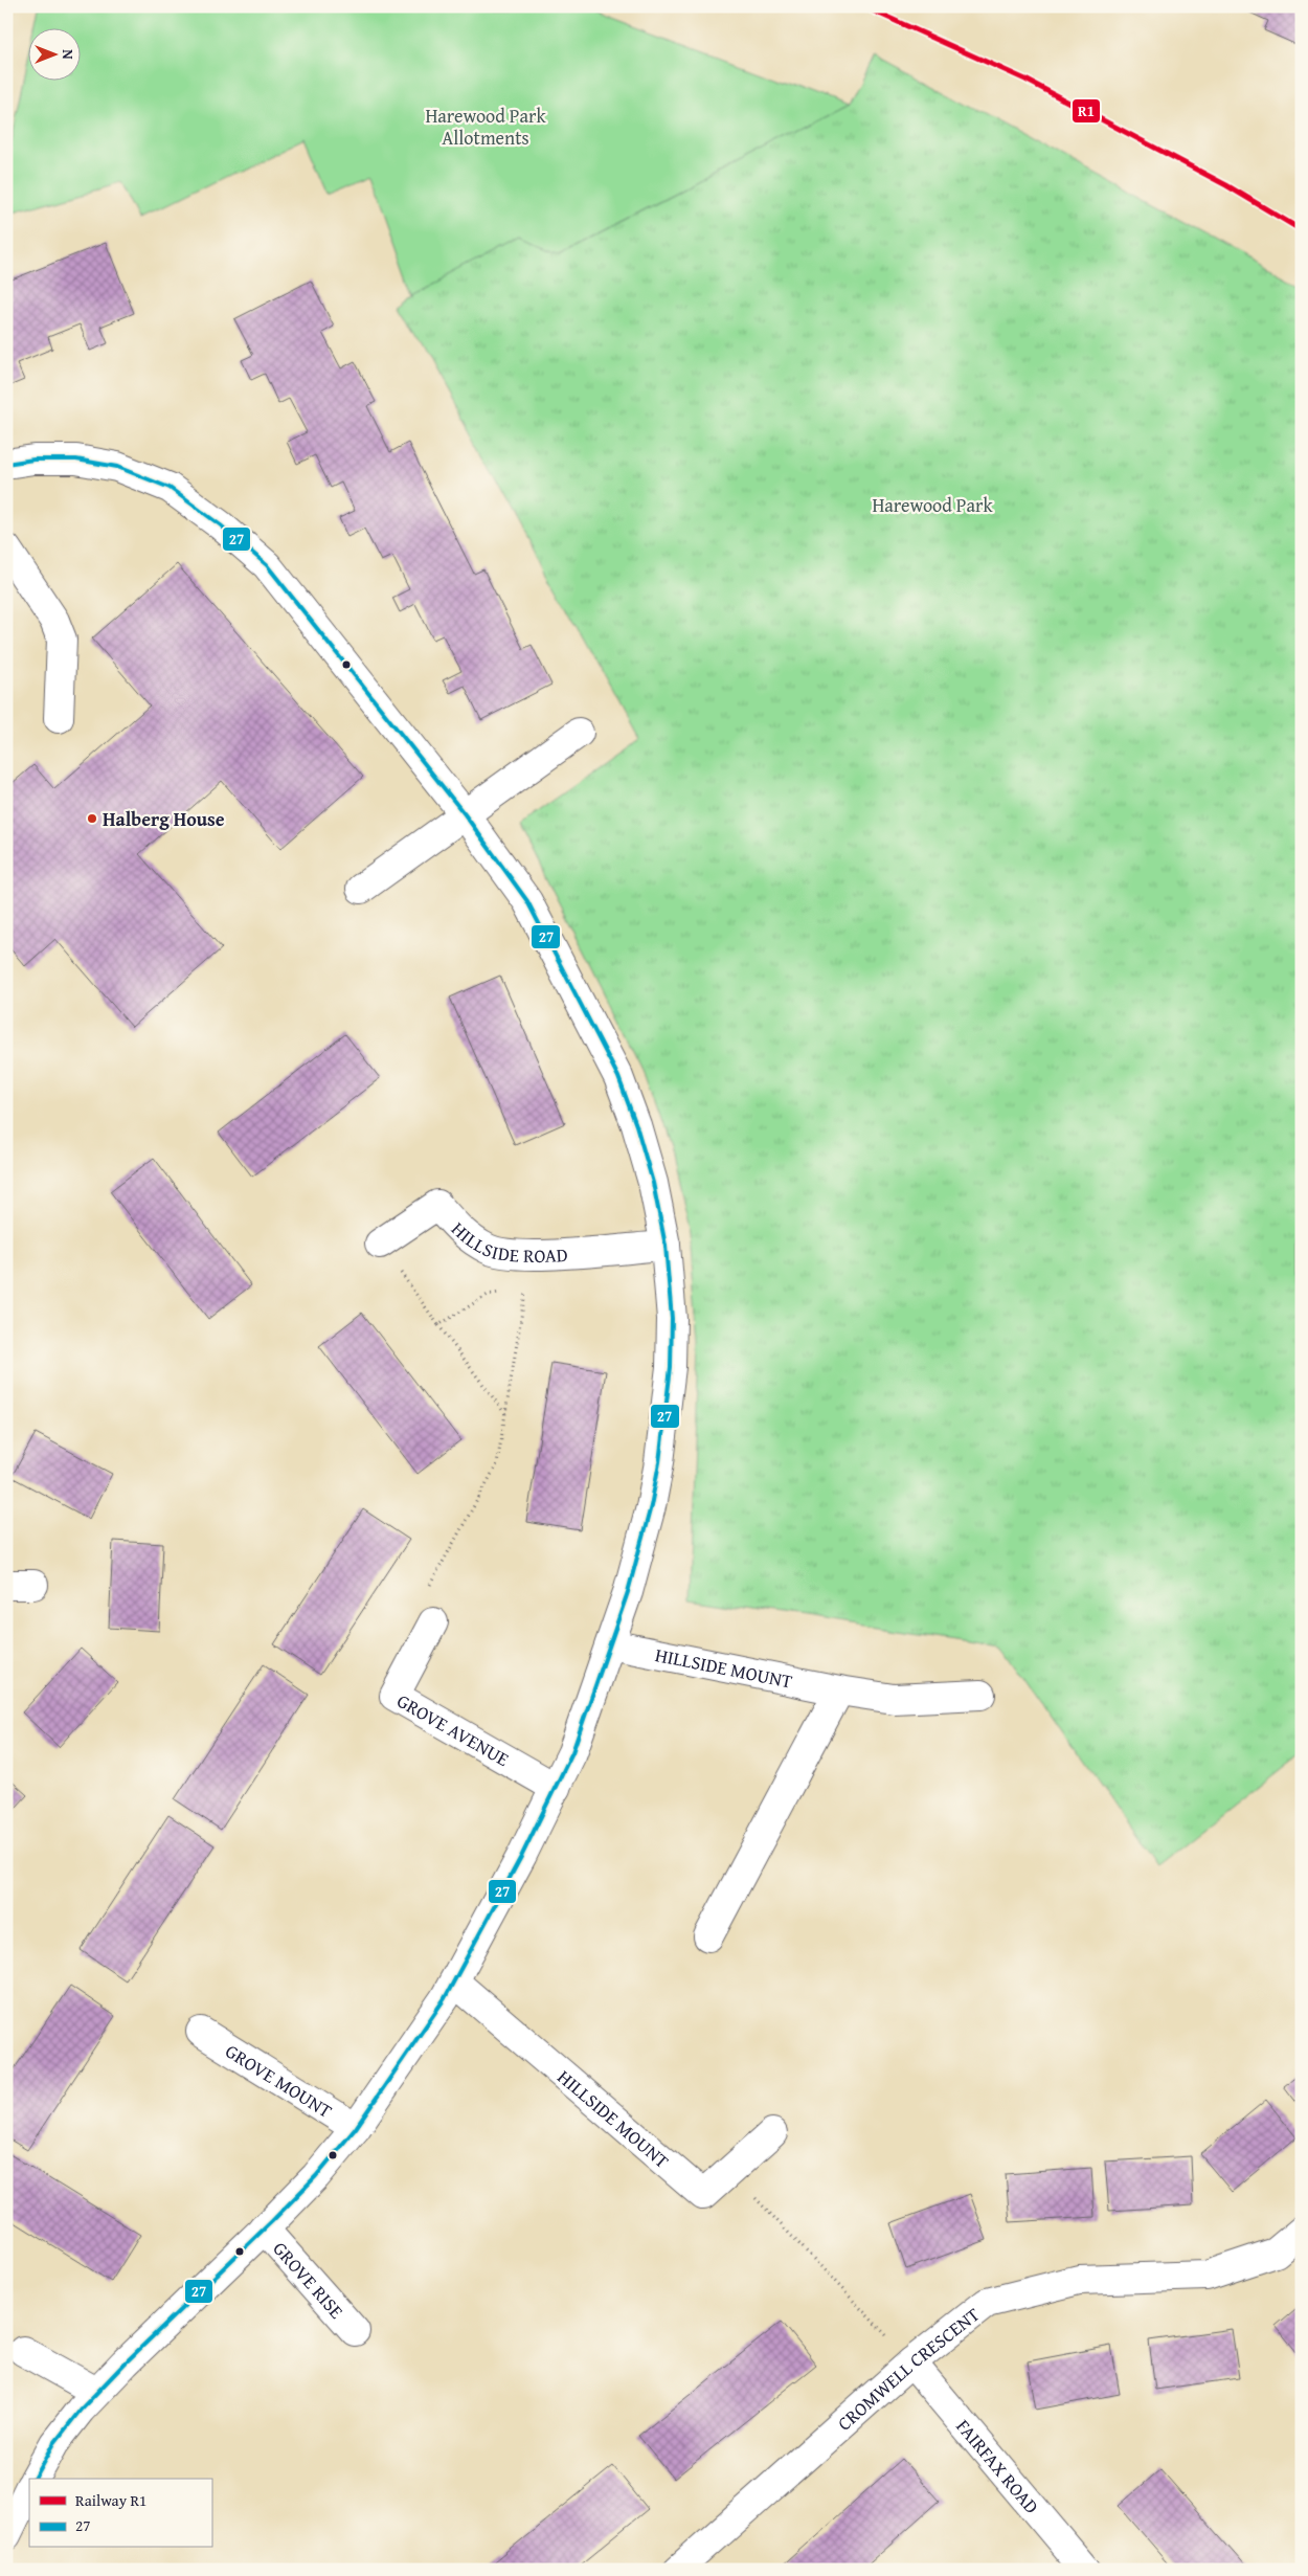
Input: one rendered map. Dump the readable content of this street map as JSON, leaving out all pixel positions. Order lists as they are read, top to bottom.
{
  "streets": {
    "street": [
      "HILLSIDE ROAD",
      "HILLSIDE MOUNT",
      "GROVE AVENUE",
      "GROVE MOUNT",
      "GROVE RISE",
      "CROMWELL CRESCENT",
      "FAIRFAX ROAD"
    ]
  },
  "crossings": [
    ["CROMWELL CRESCENT", "FAIRFAX ROAD"]
  ],
  "parks": ["Harewood Park Allotments", "Harewood Park"],
  "places": ["Halberg House"],
  "lines": ["rail line R1", "transit line 27"],
  "legend": ["Railway R1", "27"],
  "north": "right"
}
